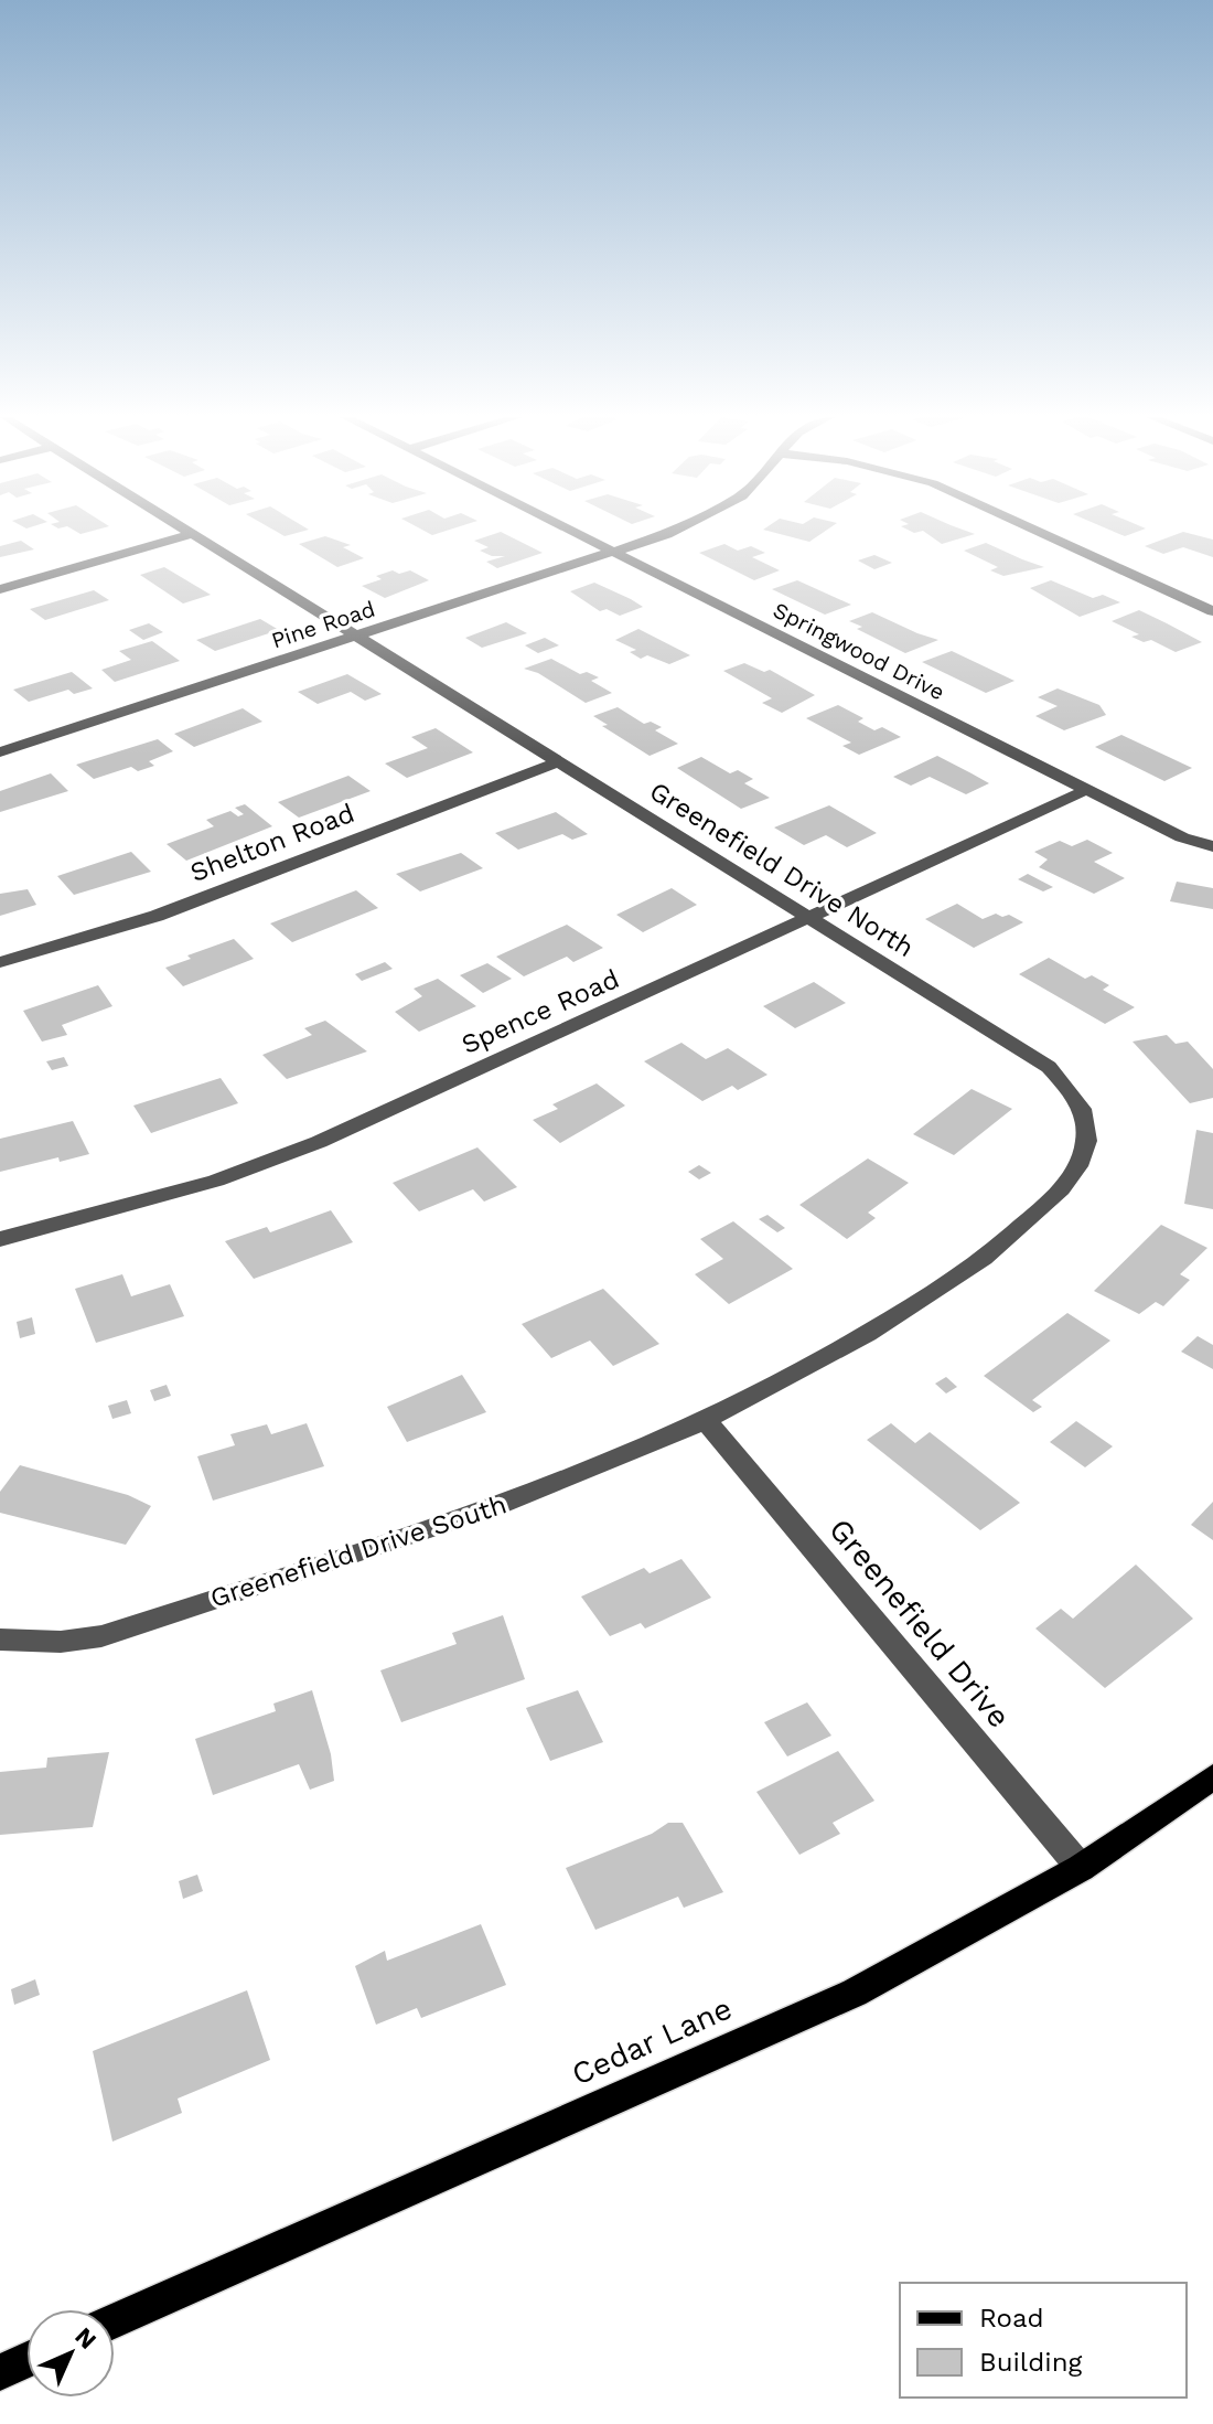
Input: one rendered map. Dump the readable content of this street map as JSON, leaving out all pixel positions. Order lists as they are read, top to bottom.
{
  "streets": {
    "main road": ["Cedar Lane"],
    "street": [
      "Pine Road",
      "Springwood Drive",
      "Shelton Road",
      "Greenefield Drive North",
      "Spence Road",
      "Greenefield Drive South",
      "Greenefield Drive"
    ]
  },
  "crossings": [
    ["Pine Road", "Springwood Drive"],
    ["Pine Road", "Greenefield Drive North"],
    ["Springwood Drive", "Spence Road"],
    ["Shelton Road", "Greenefield Drive North"],
    ["Greenefield Drive North", "Spence Road"],
    ["Greenefield Drive North", "Greenefield Drive South"],
    ["Greenefield Drive North", "Greenefield Drive"],
    ["Greenefield Drive South", "Greenefield Drive"],
    ["Greenefield Drive", "Cedar Lane"]
  ],
  "legend": ["Road", "Building"],
  "north": "top right"
}
